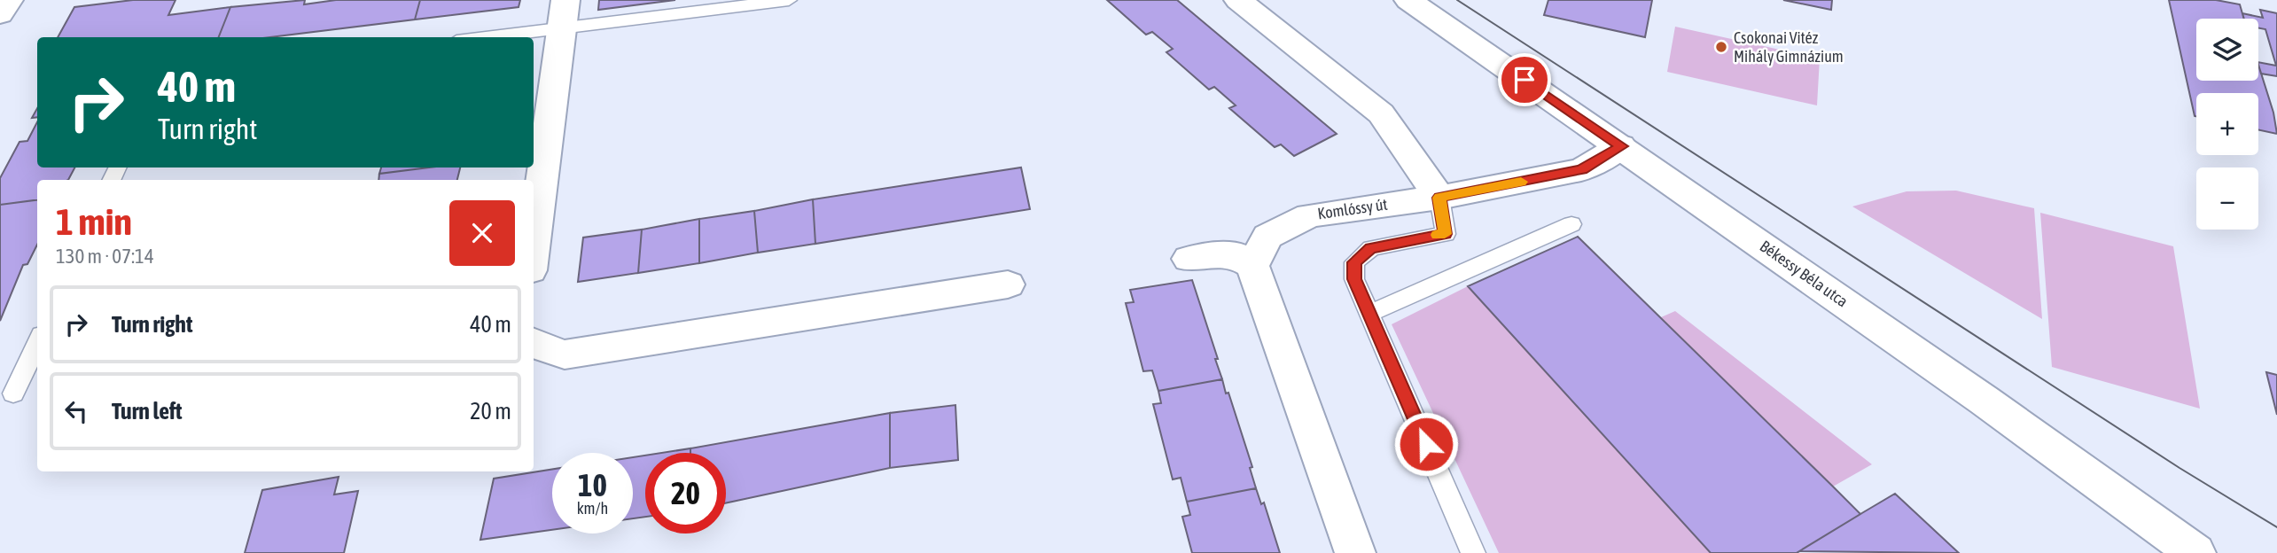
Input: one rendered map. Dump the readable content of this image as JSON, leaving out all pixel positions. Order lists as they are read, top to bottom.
{
  "streets": {
    "street": ["Komlóssy út", "Békessy Béla utca"]
  },
  "crossings": [
    ["Komlóssy út", "Békessy Béla utca"]
  ],
  "places": ["Csokonai Vitéz Mihály Gimnázium"],
  "page": {
    "map_buttons": ["+", "−"],
    "turn": ["40 m", "Turn right"],
    "heading": ["1 min", "130 m · 07:14"],
    "list": [
      {
        "name": "Turn right",
        "value": "40 m"
      },
      {
        "name": "Turn left",
        "value": "20 m"
      }
    ],
    "speed": "10 km/h",
    "limit": "20"
  }
}
